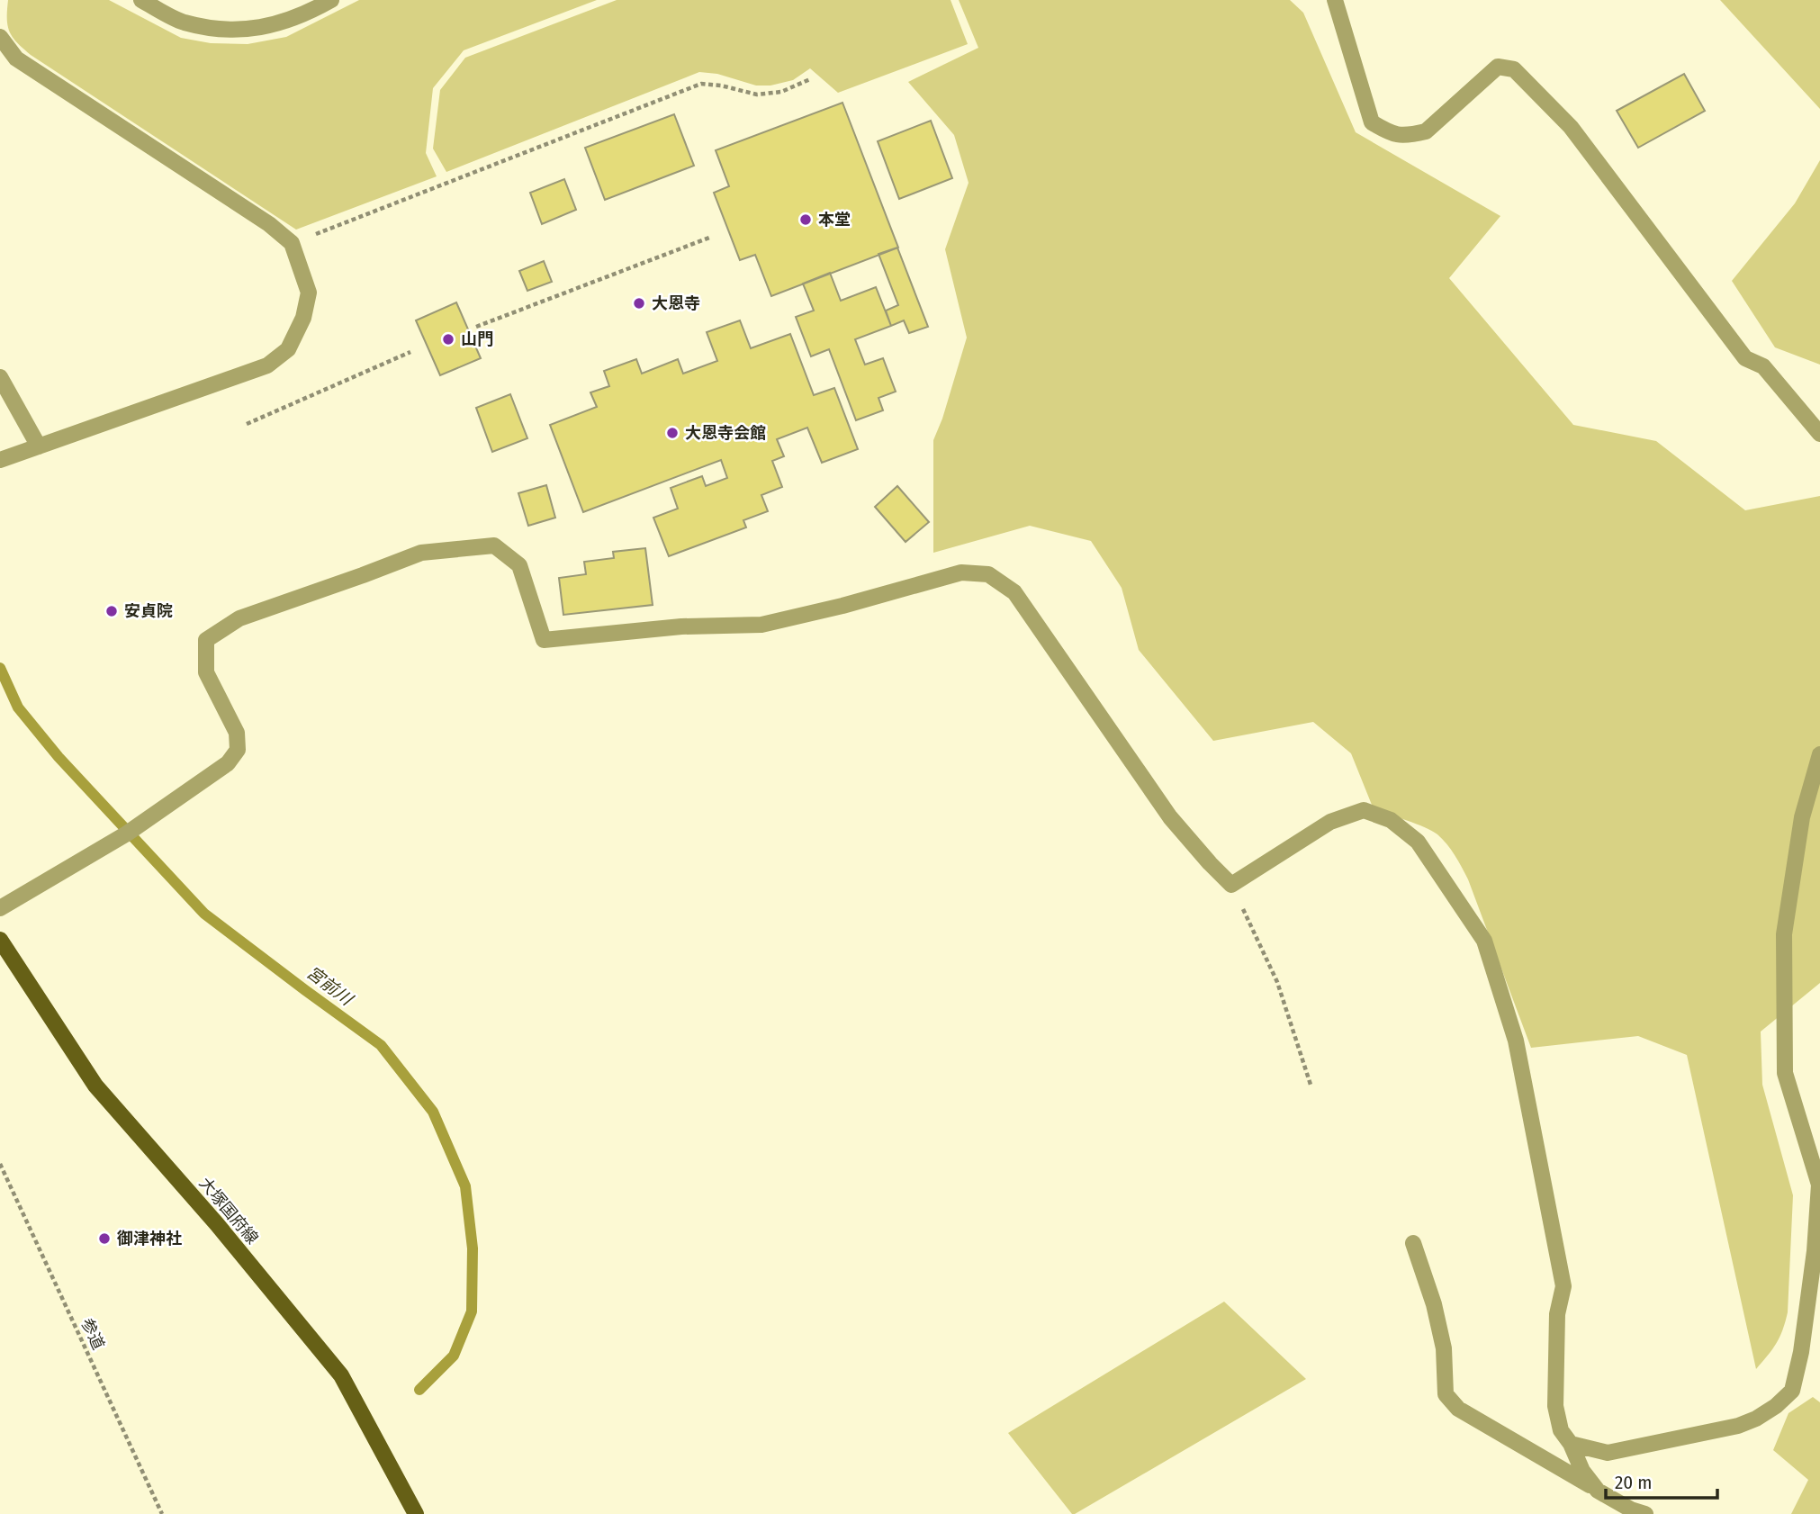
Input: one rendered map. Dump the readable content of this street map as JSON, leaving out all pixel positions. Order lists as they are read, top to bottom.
{
  "streets": {
    "main road": ["大塚国府線"],
    "path": ["参道"]
  },
  "water": ["宮前川"],
  "places": [
    "本堂",
    "大恩寺",
    "山門",
    "大恩寺会館",
    "安貞院",
    "御津神社"
  ],
  "scale_bar": "20 m"
}
